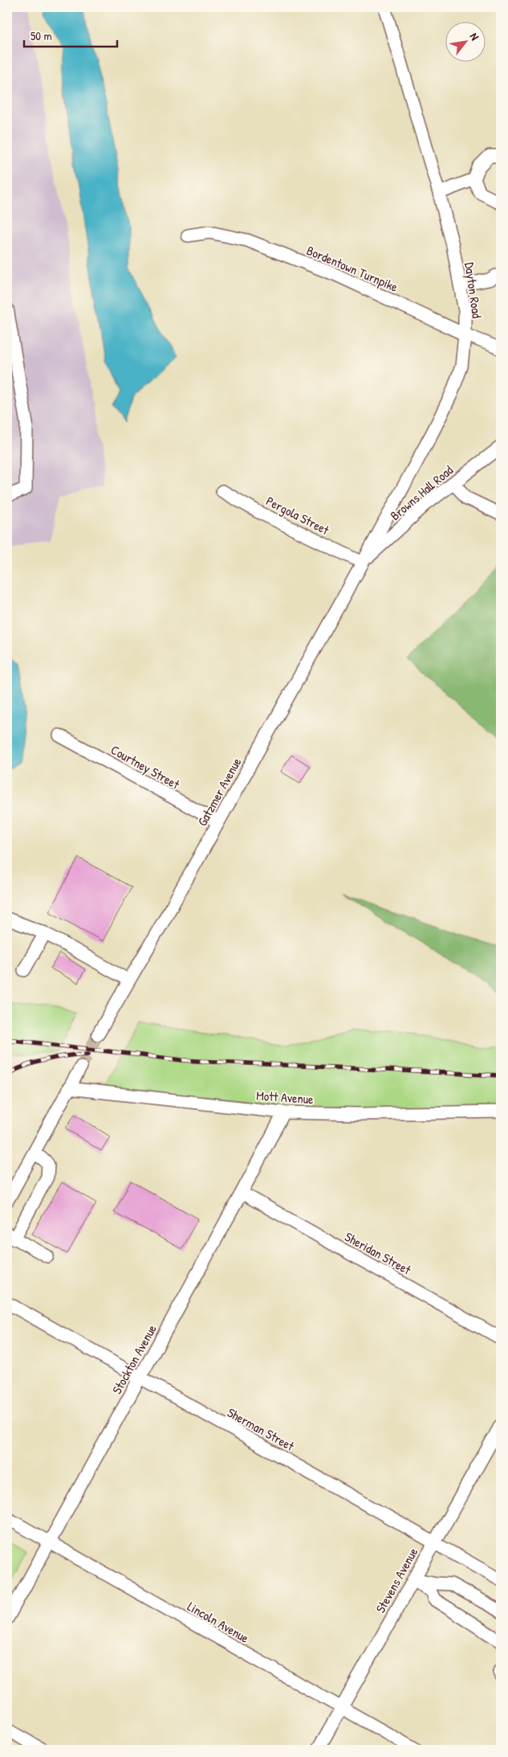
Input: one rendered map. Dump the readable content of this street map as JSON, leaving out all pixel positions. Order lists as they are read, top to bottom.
{
  "streets": {
    "street": [
      "Bordentown Turnpike",
      "Dayton Road",
      "Browns Hall Road",
      "Pergola Street",
      "Courtney Street",
      "Gatzmer Avenue",
      "Mott Avenue",
      "Sheridan Street",
      "Stockton Avenue",
      "Sherman Street",
      "Stevens Avenue",
      "Lincoln Avenue"
    ]
  },
  "crossings": [
    ["Bordentown Turnpike", "Dayton Road"],
    ["Dayton Road", "Browns Hall Road"],
    ["Dayton Road", "Pergola Street"],
    ["Dayton Road", "Gatzmer Avenue"],
    ["Browns Hall Road", "Pergola Street"],
    ["Browns Hall Road", "Gatzmer Avenue"],
    ["Pergola Street", "Gatzmer Avenue"],
    ["Courtney Street", "Gatzmer Avenue"],
    ["Mott Avenue", "Stockton Avenue"],
    ["Sheridan Street", "Stockton Avenue"],
    ["Stockton Avenue", "Sherman Street"],
    ["Stockton Avenue", "Lincoln Avenue"],
    ["Sherman Street", "Stevens Avenue"],
    ["Stevens Avenue", "Lincoln Avenue"]
  ],
  "scale_bar": "50 m",
  "north": "top right"
}
